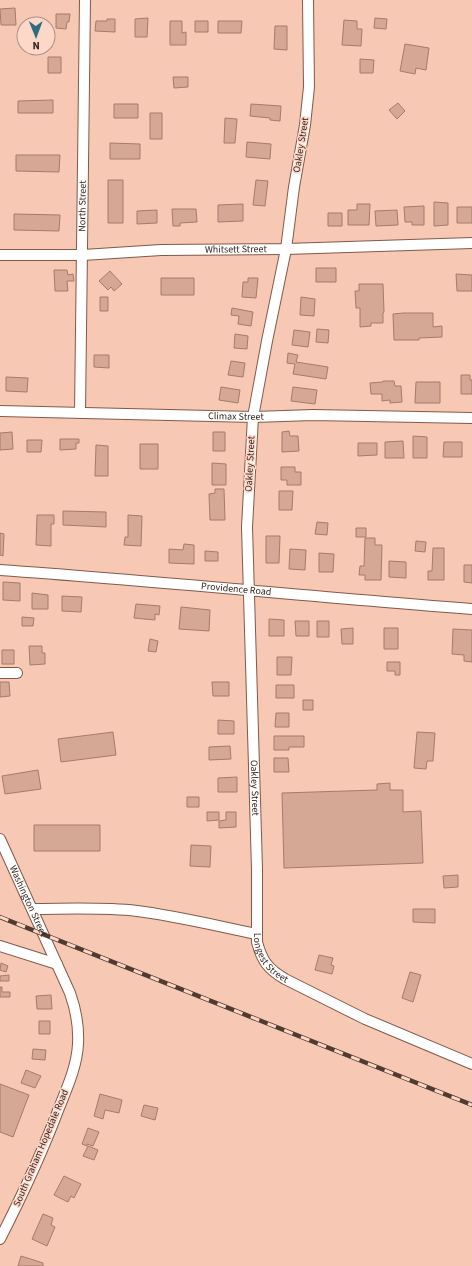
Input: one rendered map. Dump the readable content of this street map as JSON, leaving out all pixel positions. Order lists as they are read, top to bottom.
{
  "streets": {
    "street": [
      "Oakley Street",
      "North Street",
      "Whitsett Street",
      "Climax Street",
      "Providence Road",
      "Washington Street",
      "Longest Street",
      "South Graham Hopedale Road"
    ]
  },
  "crossings": [
    ["Oakley Street", "Whitsett Street"],
    ["Oakley Street", "Climax Street"],
    ["Oakley Street", "Providence Road"],
    ["Oakley Street", "Longest Street"],
    ["North Street", "Whitsett Street"],
    ["North Street", "Climax Street"],
    ["Washington Street", "Longest Street"],
    ["Washington Street", "South Graham Hopedale Road"]
  ],
  "north": "bottom"
}
